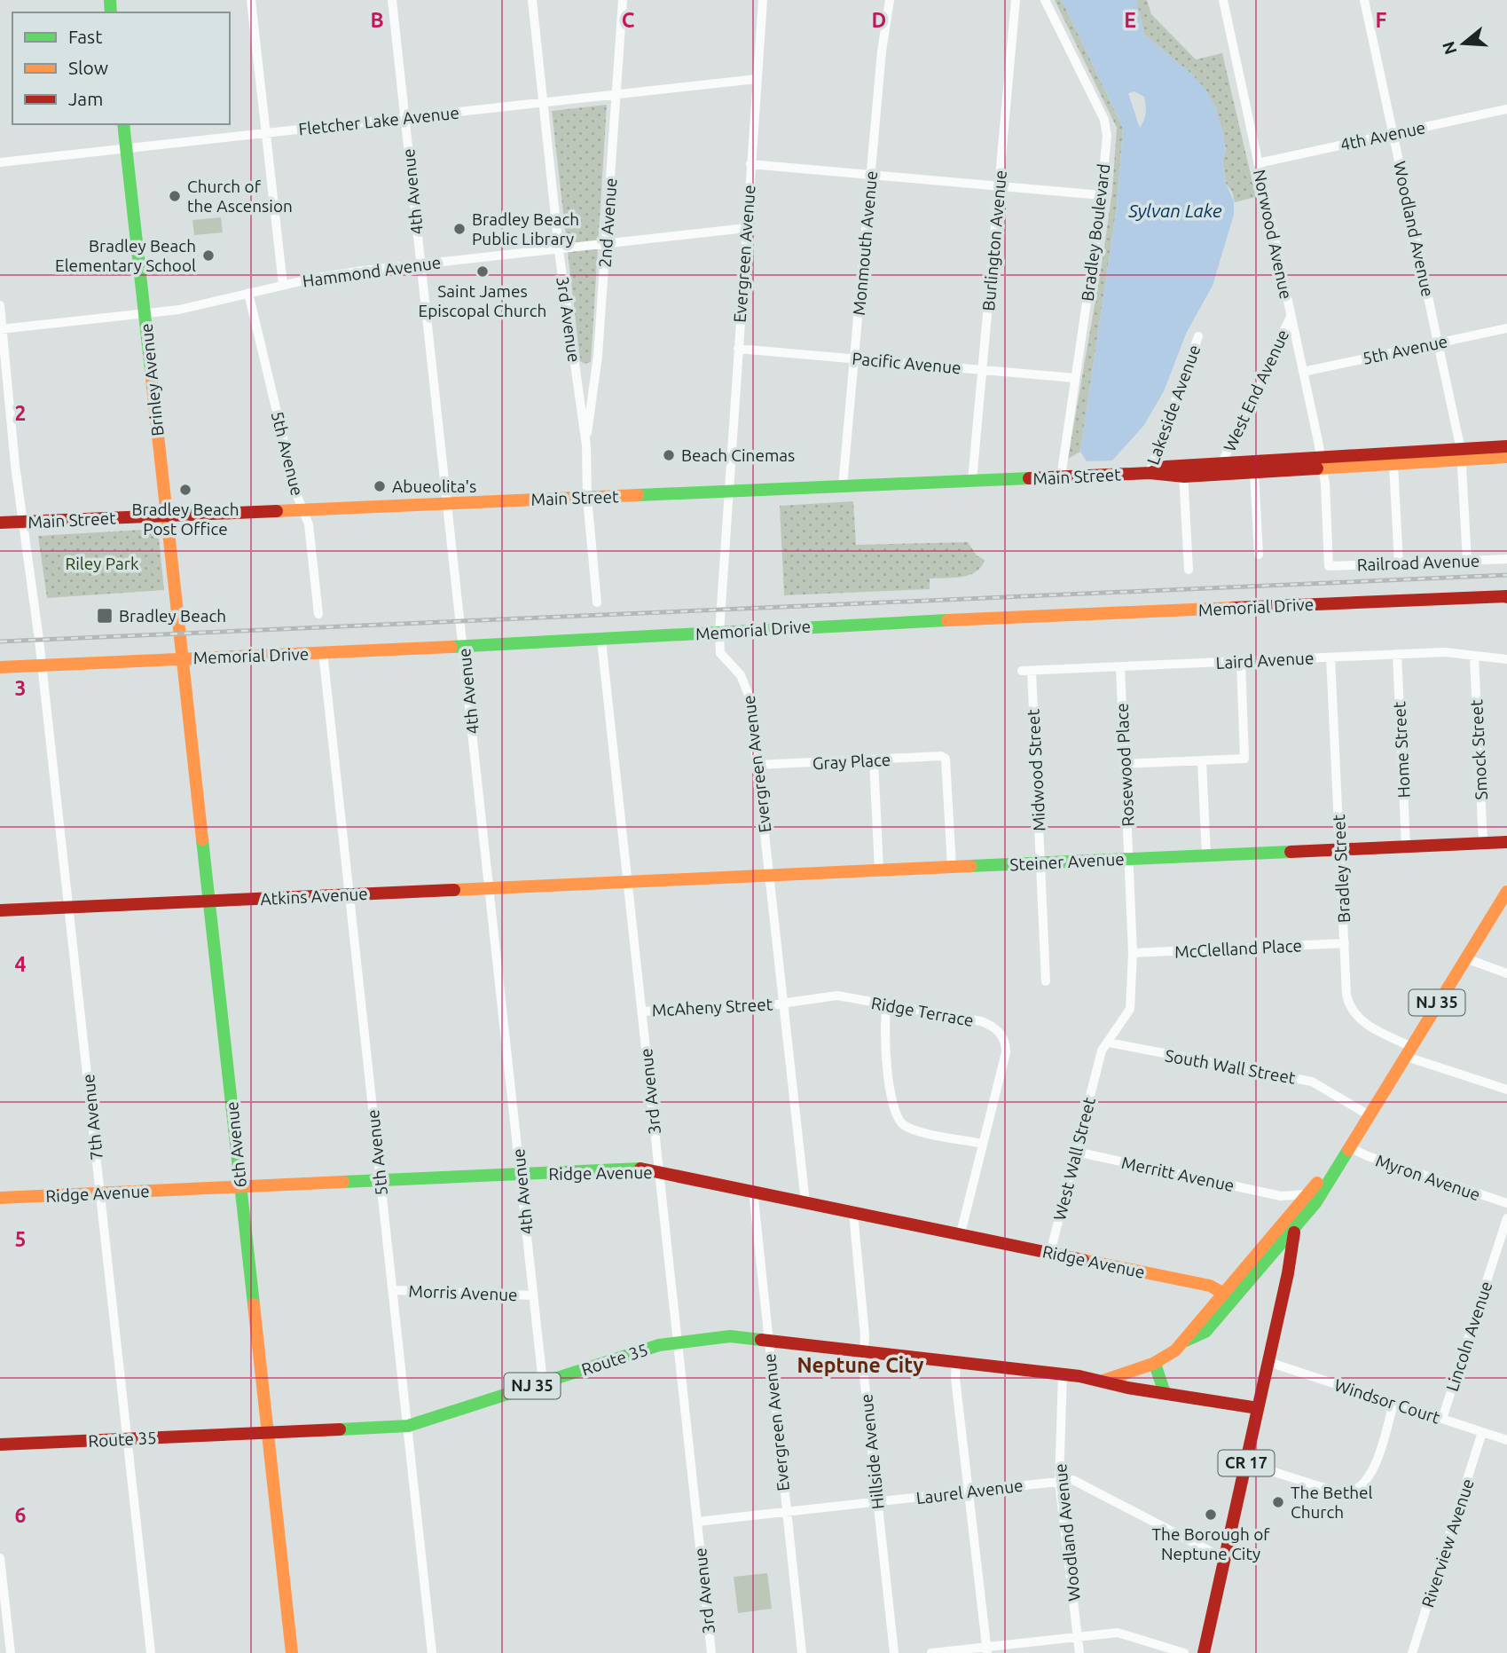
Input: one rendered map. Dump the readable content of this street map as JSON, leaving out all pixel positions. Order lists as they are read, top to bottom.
{
  "streets": {
    "street": [
      "Fletcher Lake Avenue",
      "4th Avenue",
      "2nd Avenue",
      "Woodland Avenue",
      "Bradley Boulevard",
      "Norwood Avenue",
      "Burlington Avenue",
      "Monmouth Avenue",
      "Evergreen Avenue",
      "Hammond Avenue",
      "3rd Avenue",
      "5th Avenue",
      "Pacific Avenue",
      "Brinley Avenue",
      "West End Avenue",
      "Lakeside Avenue",
      "Main Street",
      "Railroad Avenue",
      "Memorial Drive",
      "Laird Avenue",
      "Home Street",
      "Smock Street",
      "Gray Place",
      "Rosewood Place",
      "Midwood Street",
      "Steiner Avenue",
      "Bradley Street",
      "Atkins Avenue",
      "McClelland Place",
      "NJ 35",
      "McAheny Street",
      "Ridge Terrace",
      "South Wall Street",
      "7th Avenue",
      "6th Avenue",
      "West Wall Street",
      "Ridge Avenue",
      "Merritt Avenue",
      "Myron Avenue",
      "Morris Avenue",
      "Lincoln Avenue",
      "Route 35",
      "Windsor Court",
      "Hillside Avenue",
      "CR 17",
      "Laurel Avenue",
      "Riverview Avenue"
    ]
  },
  "crossings": [
    ["Fletcher Lake Avenue", "4th Avenue"],
    ["Fletcher Lake Avenue", "2nd Avenue"],
    ["Fletcher Lake Avenue", "Evergreen Avenue"],
    ["Fletcher Lake Avenue", "3rd Avenue"],
    ["Fletcher Lake Avenue", "Brinley Avenue"],
    ["4th Avenue", "Woodland Avenue"],
    ["4th Avenue", "Norwood Avenue"],
    ["4th Avenue", "Hammond Avenue"],
    ["4th Avenue", "Main Street"],
    ["4th Avenue", "Memorial Drive"],
    ["4th Avenue", "Atkins Avenue"],
    ["4th Avenue", "Ridge Avenue"],
    ["4th Avenue", "Morris Avenue"],
    ["4th Avenue", "Route 35"],
    ["2nd Avenue", "Hammond Avenue"],
    ["2nd Avenue", "3rd Avenue"],
    ["Woodland Avenue", "5th Avenue"],
    ["Woodland Avenue", "Main Street"],
    ["Woodland Avenue", "Railroad Avenue"],
    ["Woodland Avenue", "Route 35"],
    ["Woodland Avenue", "Laurel Avenue"],
    ["Bradley Boulevard", "Pacific Avenue"],
    ["Bradley Boulevard", "Main Street"],
    ["Norwood Avenue", "5th Avenue"],
    ["Norwood Avenue", "West End Avenue"],
    ["Norwood Avenue", "Main Street"],
    ["Norwood Avenue", "Railroad Avenue"],
    ["Burlington Avenue", "Pacific Avenue"],
    ["Burlington Avenue", "Main Street"],
    ["Monmouth Avenue", "Pacific Avenue"],
    ["Monmouth Avenue", "Main Street"],
    ["Evergreen Avenue", "Hammond Avenue"],
    ["Evergreen Avenue", "Pacific Avenue"],
    ["Evergreen Avenue", "Main Street"],
    ["Evergreen Avenue", "Memorial Drive"],
    ["Evergreen Avenue", "Gray Place"],
    ["Evergreen Avenue", "Steiner Avenue"],
    ["Evergreen Avenue", "McAheny Street"],
    ["Evergreen Avenue", "Ridge Terrace"],
    ["Evergreen Avenue", "Ridge Avenue"],
    ["Evergreen Avenue", "Route 35"],
    ["Evergreen Avenue", "Laurel Avenue"],
    ["Hammond Avenue", "3rd Avenue"],
    ["Hammond Avenue", "5th Avenue"],
    ["Hammond Avenue", "Brinley Avenue"],
    ["Hammond Avenue", "7th Avenue"],
    ["3rd Avenue", "Main Street"],
    ["3rd Avenue", "Memorial Drive"],
    ["3rd Avenue", "Steiner Avenue"],
    ["3rd Avenue", "Atkins Avenue"],
    ["3rd Avenue", "McAheny Street"],
    ["3rd Avenue", "Ridge Avenue"],
    ["3rd Avenue", "Route 35"],
    ["3rd Avenue", "Laurel Avenue"],
    ["5th Avenue", "Main Street"],
    ["5th Avenue", "Memorial Drive"],
    ["5th Avenue", "Atkins Avenue"],
    ["5th Avenue", "Ridge Avenue"],
    ["5th Avenue", "Morris Avenue"],
    ["5th Avenue", "Route 35"],
    ["Brinley Avenue", "Main Street"],
    ["Brinley Avenue", "6th Avenue"],
    ["West End Avenue", "Main Street"],
    ["Lakeside Avenue", "Main Street"],
    ["Main Street", "7th Avenue"],
    ["Memorial Drive", "7th Avenue"],
    ["Memorial Drive", "6th Avenue"],
    ["Laird Avenue", "Home Street"],
    ["Laird Avenue", "Smock Street"],
    ["Laird Avenue", "Rosewood Place"],
    ["Laird Avenue", "Midwood Street"],
    ["Laird Avenue", "Bradley Street"],
    ["Home Street", "Steiner Avenue"],
    ["Smock Street", "Steiner Avenue"],
    ["Gray Place", "Steiner Avenue"],
    ["Rosewood Place", "Steiner Avenue"],
    ["Rosewood Place", "McClelland Place"],
    ["Rosewood Place", "South Wall Street"],
    ["Rosewood Place", "West Wall Street"],
    ["Midwood Street", "Steiner Avenue"],
    ["Steiner Avenue", "Bradley Street"],
    ["Steiner Avenue", "Atkins Avenue"],
    ["Bradley Street", "McClelland Place"],
    ["Bradley Street", "NJ 35"],
    ["Atkins Avenue", "7th Avenue"],
    ["Atkins Avenue", "6th Avenue"],
    ["NJ 35", "South Wall Street"],
    ["NJ 35", "Ridge Avenue"],
    ["NJ 35", "Merritt Avenue"],
    ["NJ 35", "Myron Avenue"],
    ["NJ 35", "Route 35"],
    ["NJ 35", "CR 17"],
    ["McAheny Street", "Ridge Terrace"],
    ["Ridge Terrace", "Ridge Avenue"],
    ["South Wall Street", "West Wall Street"],
    ["7th Avenue", "Ridge Avenue"],
    ["7th Avenue", "Route 35"],
    ["6th Avenue", "Ridge Avenue"],
    ["6th Avenue", "Route 35"],
    ["West Wall Street", "Ridge Avenue"],
    ["West Wall Street", "Merritt Avenue"],
    ["Ridge Avenue", "Hillside Avenue"],
    ["Merritt Avenue", "CR 17"],
    ["Lincoln Avenue", "Windsor Court"],
    ["Route 35", "Hillside Avenue"],
    ["Windsor Court", "CR 17"],
    ["Windsor Court", "Riverview Avenue"],
    ["Hillside Avenue", "Laurel Avenue"],
    ["CR 17", "Laurel Avenue"]
  ],
  "districts": ["Neptune City"],
  "water": ["Sylvan Lake"],
  "parks": ["Riley Park"],
  "places": {
    "other": [
      "Church of the Ascension",
      "Bradley Beach Public Library",
      "Bradley Beach Elementary School",
      "Saint James Episcopal Church",
      "Beach Cinemas",
      "Abueolita's",
      "Bradley Beach Post Office",
      "The Bethel Church",
      "The Borough of Neptune City"
    ],
    "transit": ["Bradley Beach"]
  },
  "legend": ["Fast", "Slow", "Jam"],
  "north": "left",
  "grid": {
    "columns": [
      "B",
      "C",
      "D",
      "E",
      "F"
    ],
    "rows": [
      "2",
      "3",
      "4",
      "5",
      "6"
    ]
  }
}
